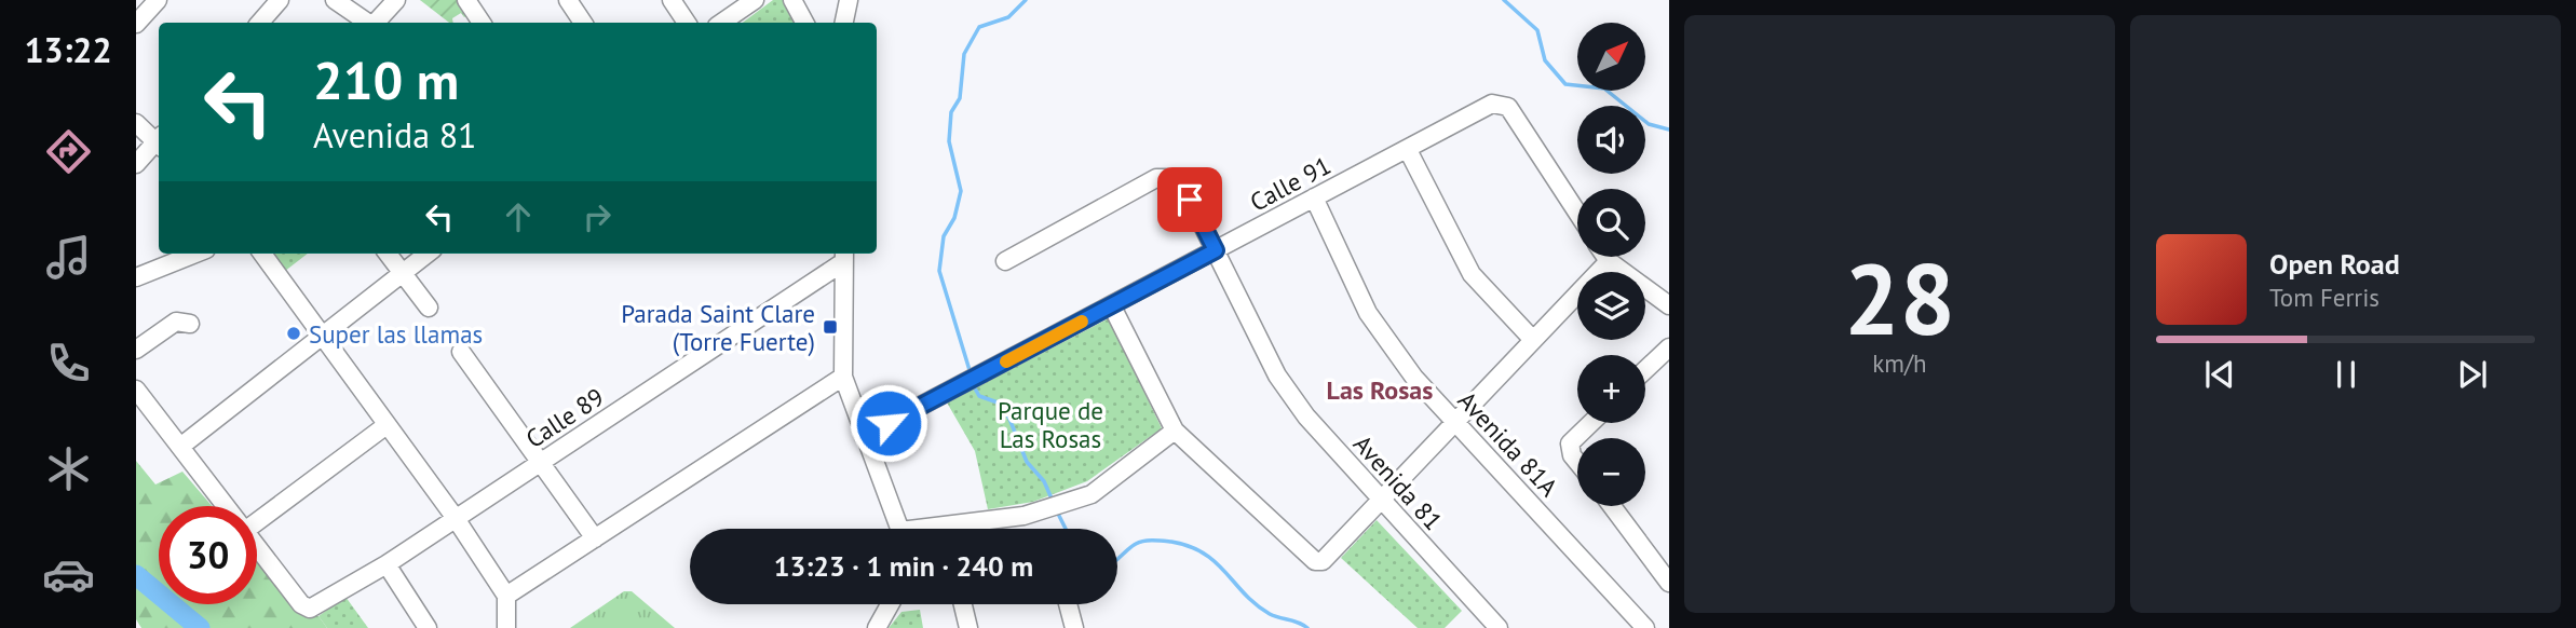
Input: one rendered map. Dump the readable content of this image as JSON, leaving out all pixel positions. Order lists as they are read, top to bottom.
{
  "streets": {
    "street": [
      "Calle 91",
      "Calle 89",
      "Avenida 81A",
      "Avenida 81"
    ]
  },
  "crossings": [
    ["Calle 91", "Avenida 81A"],
    ["Calle 91", "Avenida 81"]
  ],
  "districts": ["Las Rosas"],
  "parks": ["Parque de Las Rosas"],
  "places": {
    "transit": ["Parada Saint Clare (Torre Fuerte)"],
    "other": ["Super las llamas"]
  },
  "north": "top right",
  "page": {
    "tabs": "13:22",
    "tile": ["28", "km/h"],
    "map_buttons": ["+", "−"],
    "turn": ["210 m", "Avenida 81"],
    "song": ["Open Road", "Tom Ferris"],
    "limit": "30",
    "trip": "13:23 · 1 min · 240 m"
  }
}
